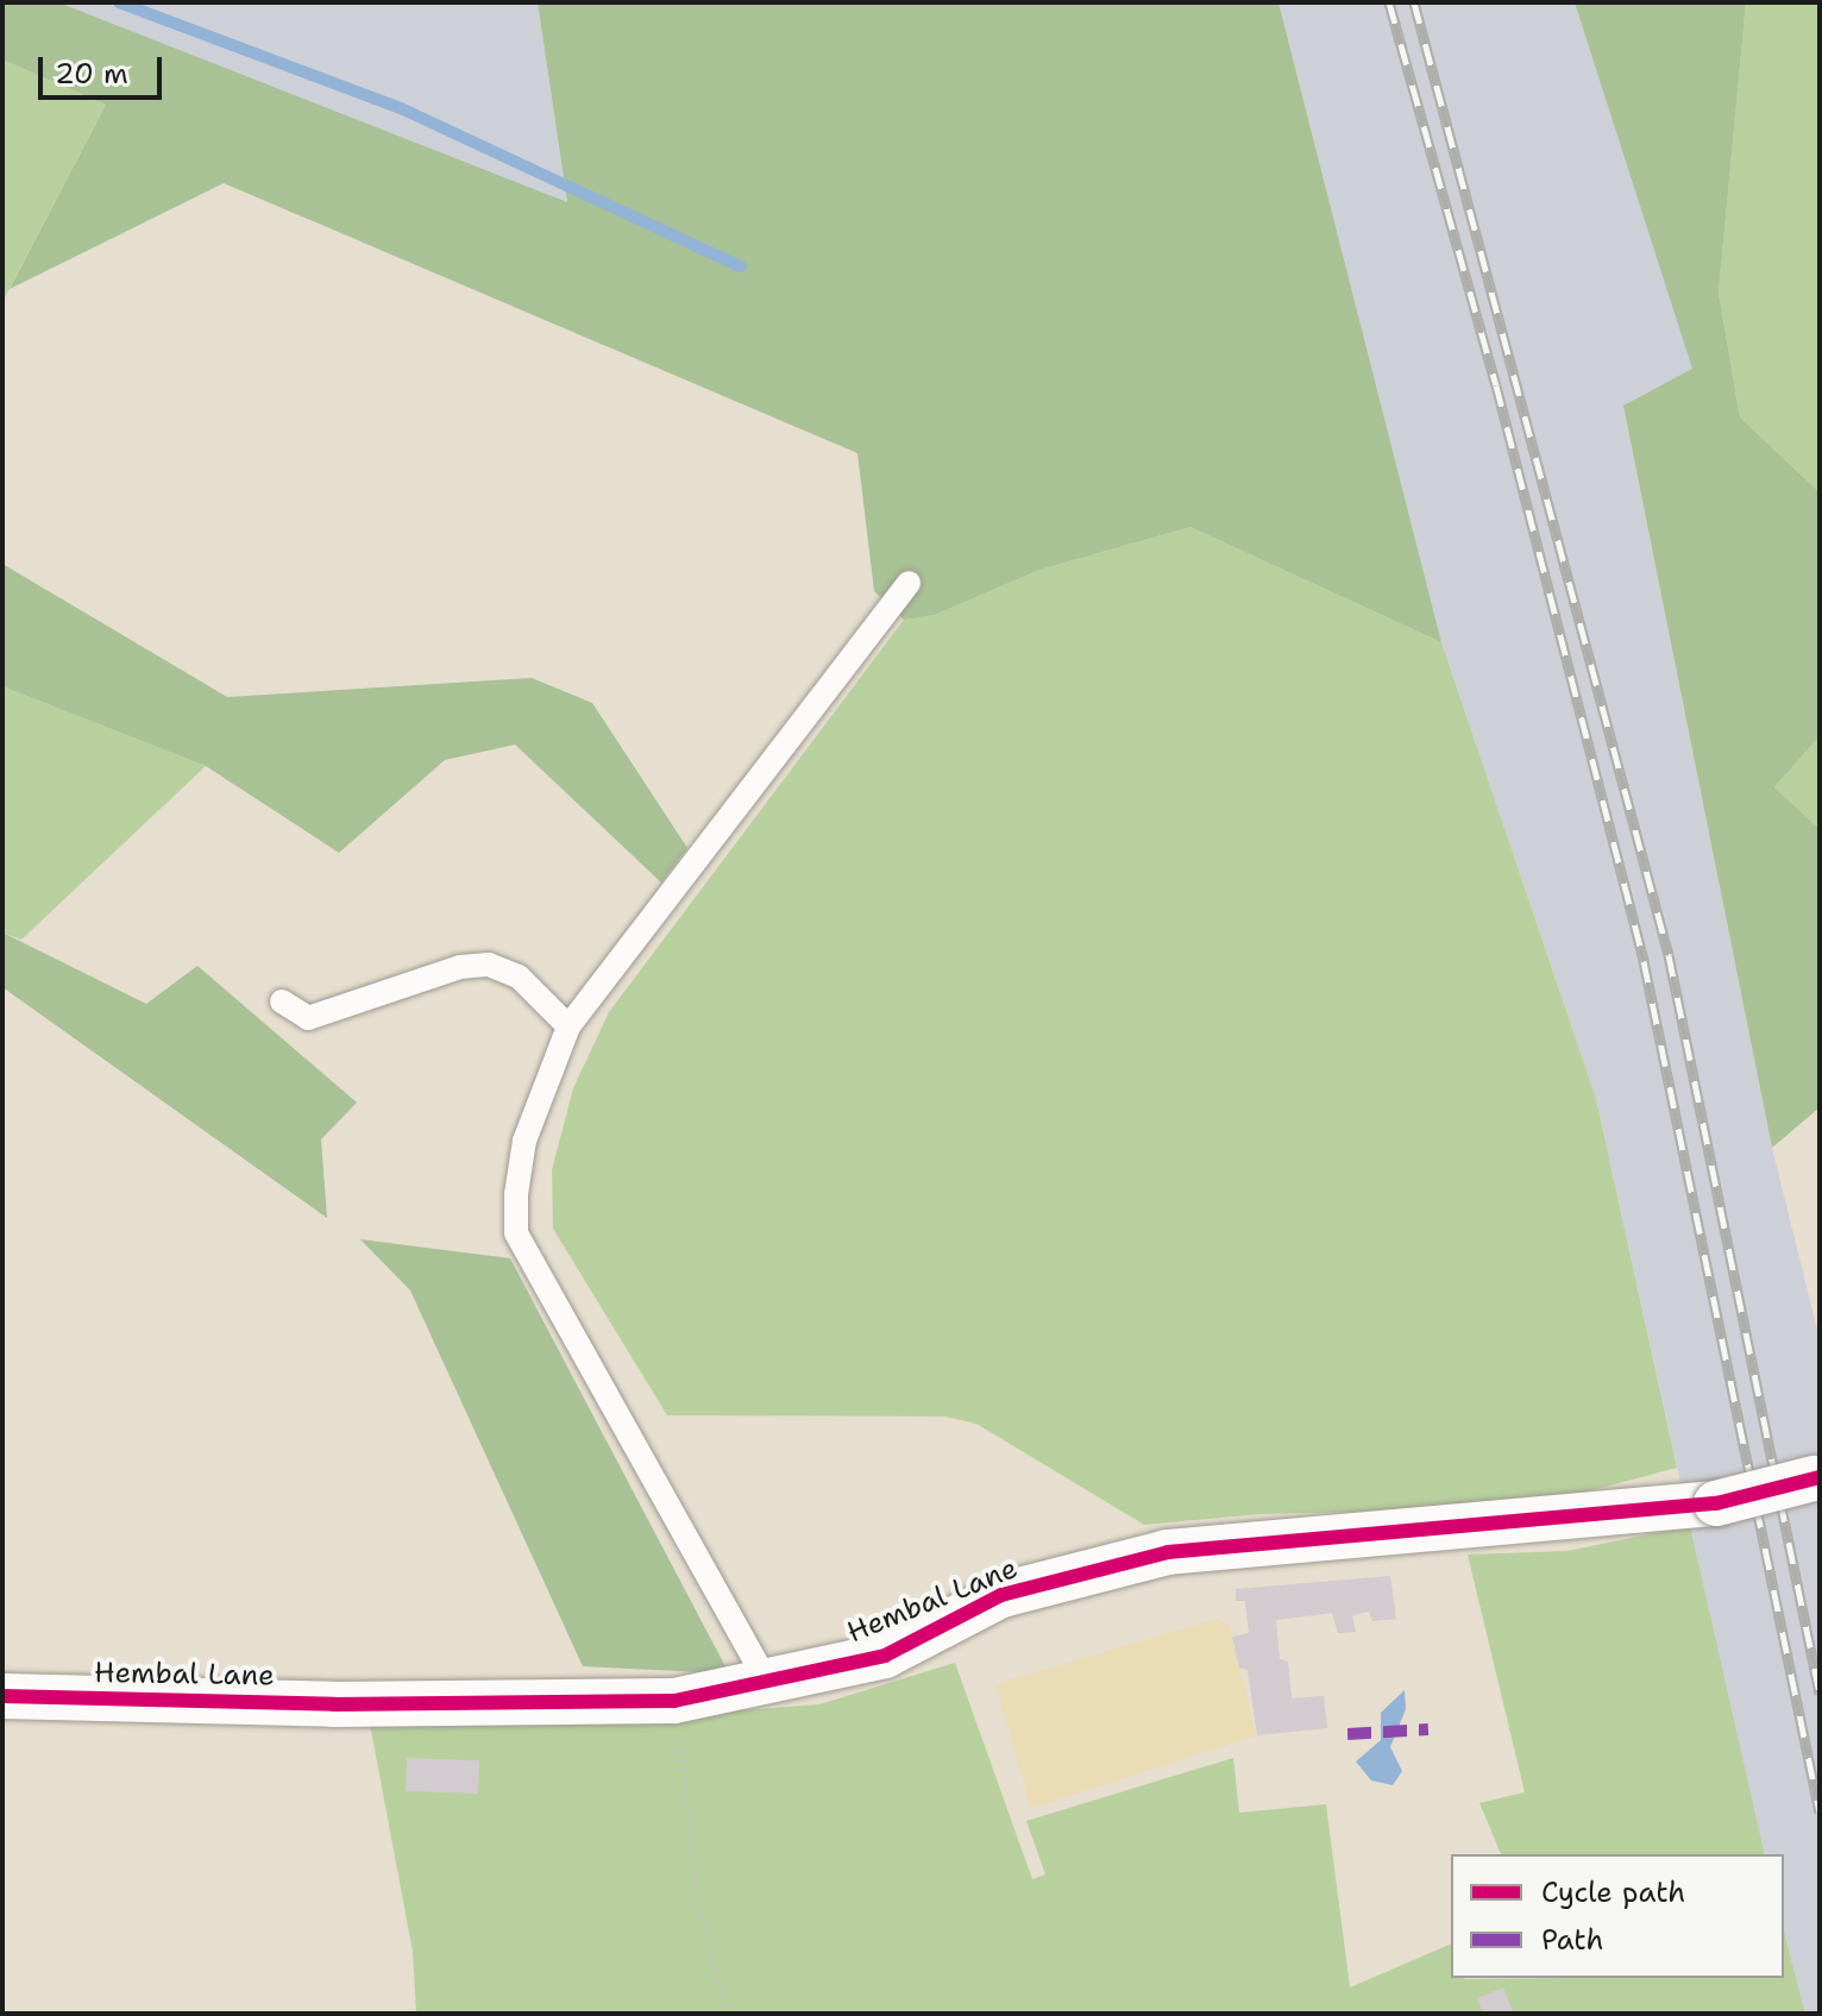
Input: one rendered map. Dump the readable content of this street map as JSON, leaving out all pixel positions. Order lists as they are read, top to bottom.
{
  "streets": {
    "street": ["Hembal Lane"]
  },
  "legend": ["Cycle path", "Path"],
  "scale_bar": "20 m"
}
